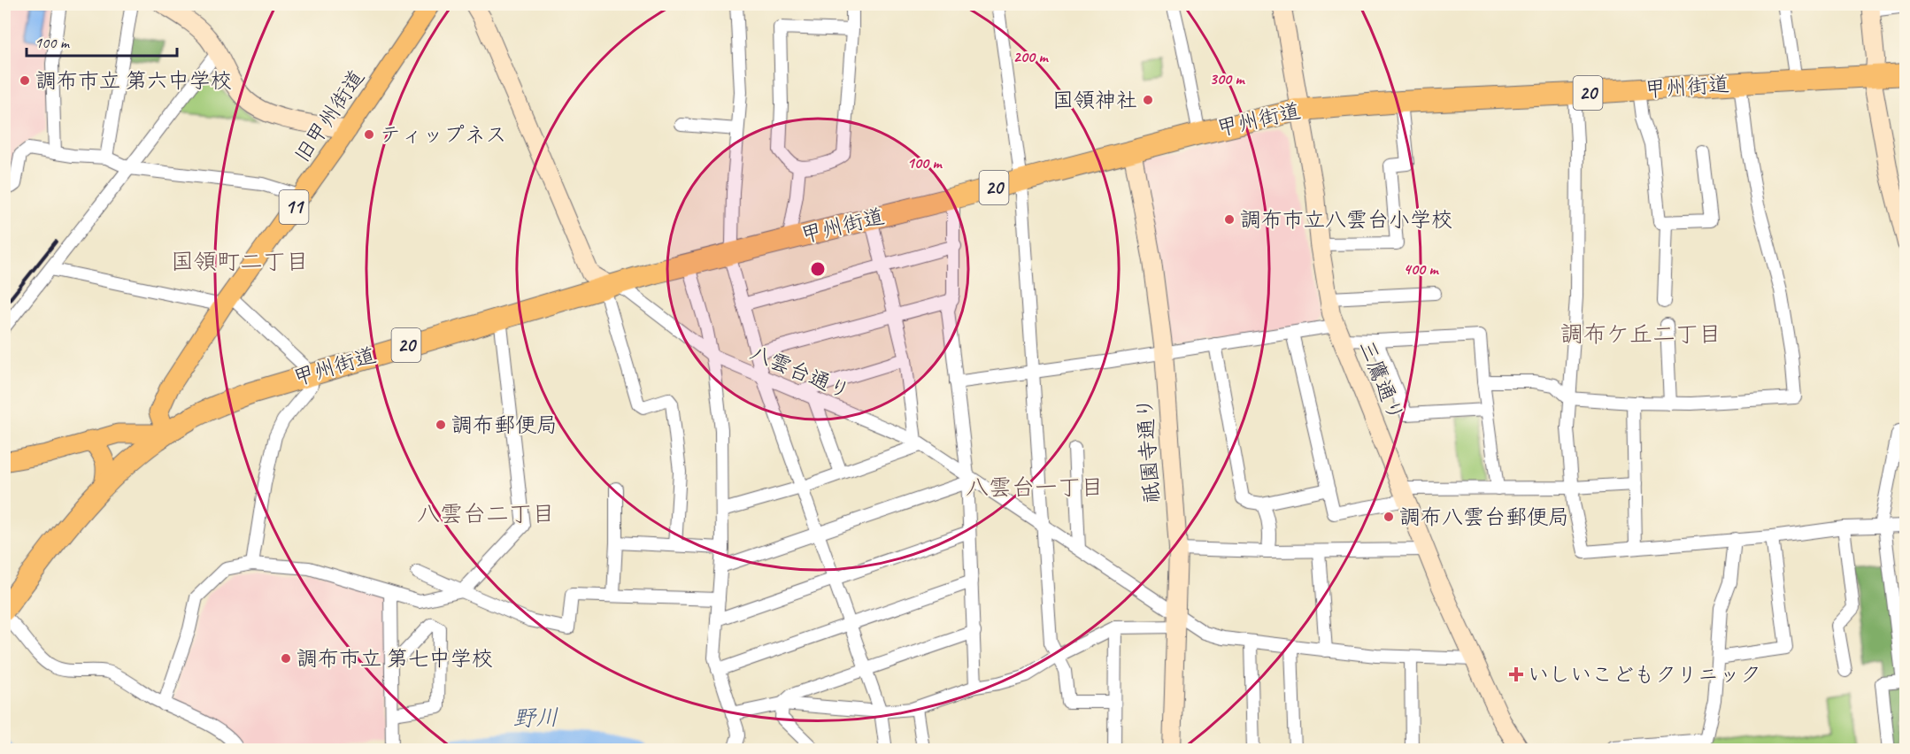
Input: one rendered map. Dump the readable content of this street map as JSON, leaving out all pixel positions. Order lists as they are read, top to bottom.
{
  "streets": {
    "highway": ["甲州街道", "20"],
    "main road": ["旧甲州街道", "11"],
    "street": ["八雲台通り", "三鷹通り", "祇園寺通り"]
  },
  "crossings": [
    ["甲州街道", "20"],
    ["甲州街道", "旧甲州街道"],
    ["甲州街道", "八雲台通り"],
    ["甲州街道", "三鷹通り"],
    ["甲州街道", "祇園寺通り"],
    ["20", "旧甲州街道"],
    ["八雲台通り", "三鷹通り"],
    ["八雲台通り", "祇園寺通り"]
  ],
  "districts": [
    "国領町二丁目",
    "調布ケ丘二丁目",
    "八雲台一丁目",
    "八雲台二丁目"
  ],
  "water": ["野川"],
  "places": {
    "other": [
      "調布市立 第六中学校",
      "国領神社",
      "ティップネス",
      "調布市立八雲台小学校",
      "調布郵便局",
      "調布八雲台郵便局",
      "調布市立 第七中学校"
    ],
    "health": ["いしいこどもクリニック"]
  },
  "scale_bar": "100 m",
  "rings": [
    "200 m",
    "300 m",
    "100 m",
    "400 m"
  ]
}
